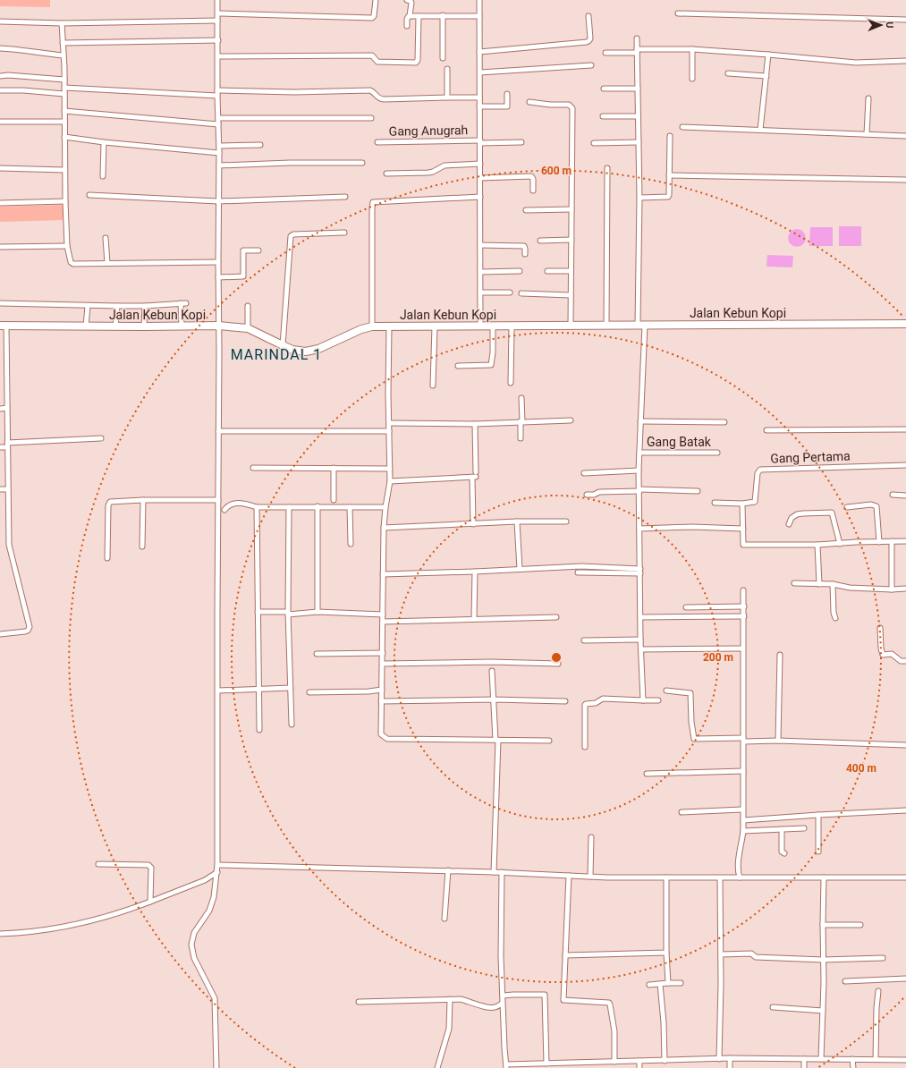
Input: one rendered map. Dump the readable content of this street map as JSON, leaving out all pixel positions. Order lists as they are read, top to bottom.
{
  "streets": {
    "main road": ["Jalan Kebun Kopi"],
    "street": ["Gang Anugrah", "Gang Batak", "Gang Pertama"]
  },
  "districts": ["MARINDAL 1"],
  "north": "right",
  "rings": ["600 m", "200 m", "400 m"]
}
